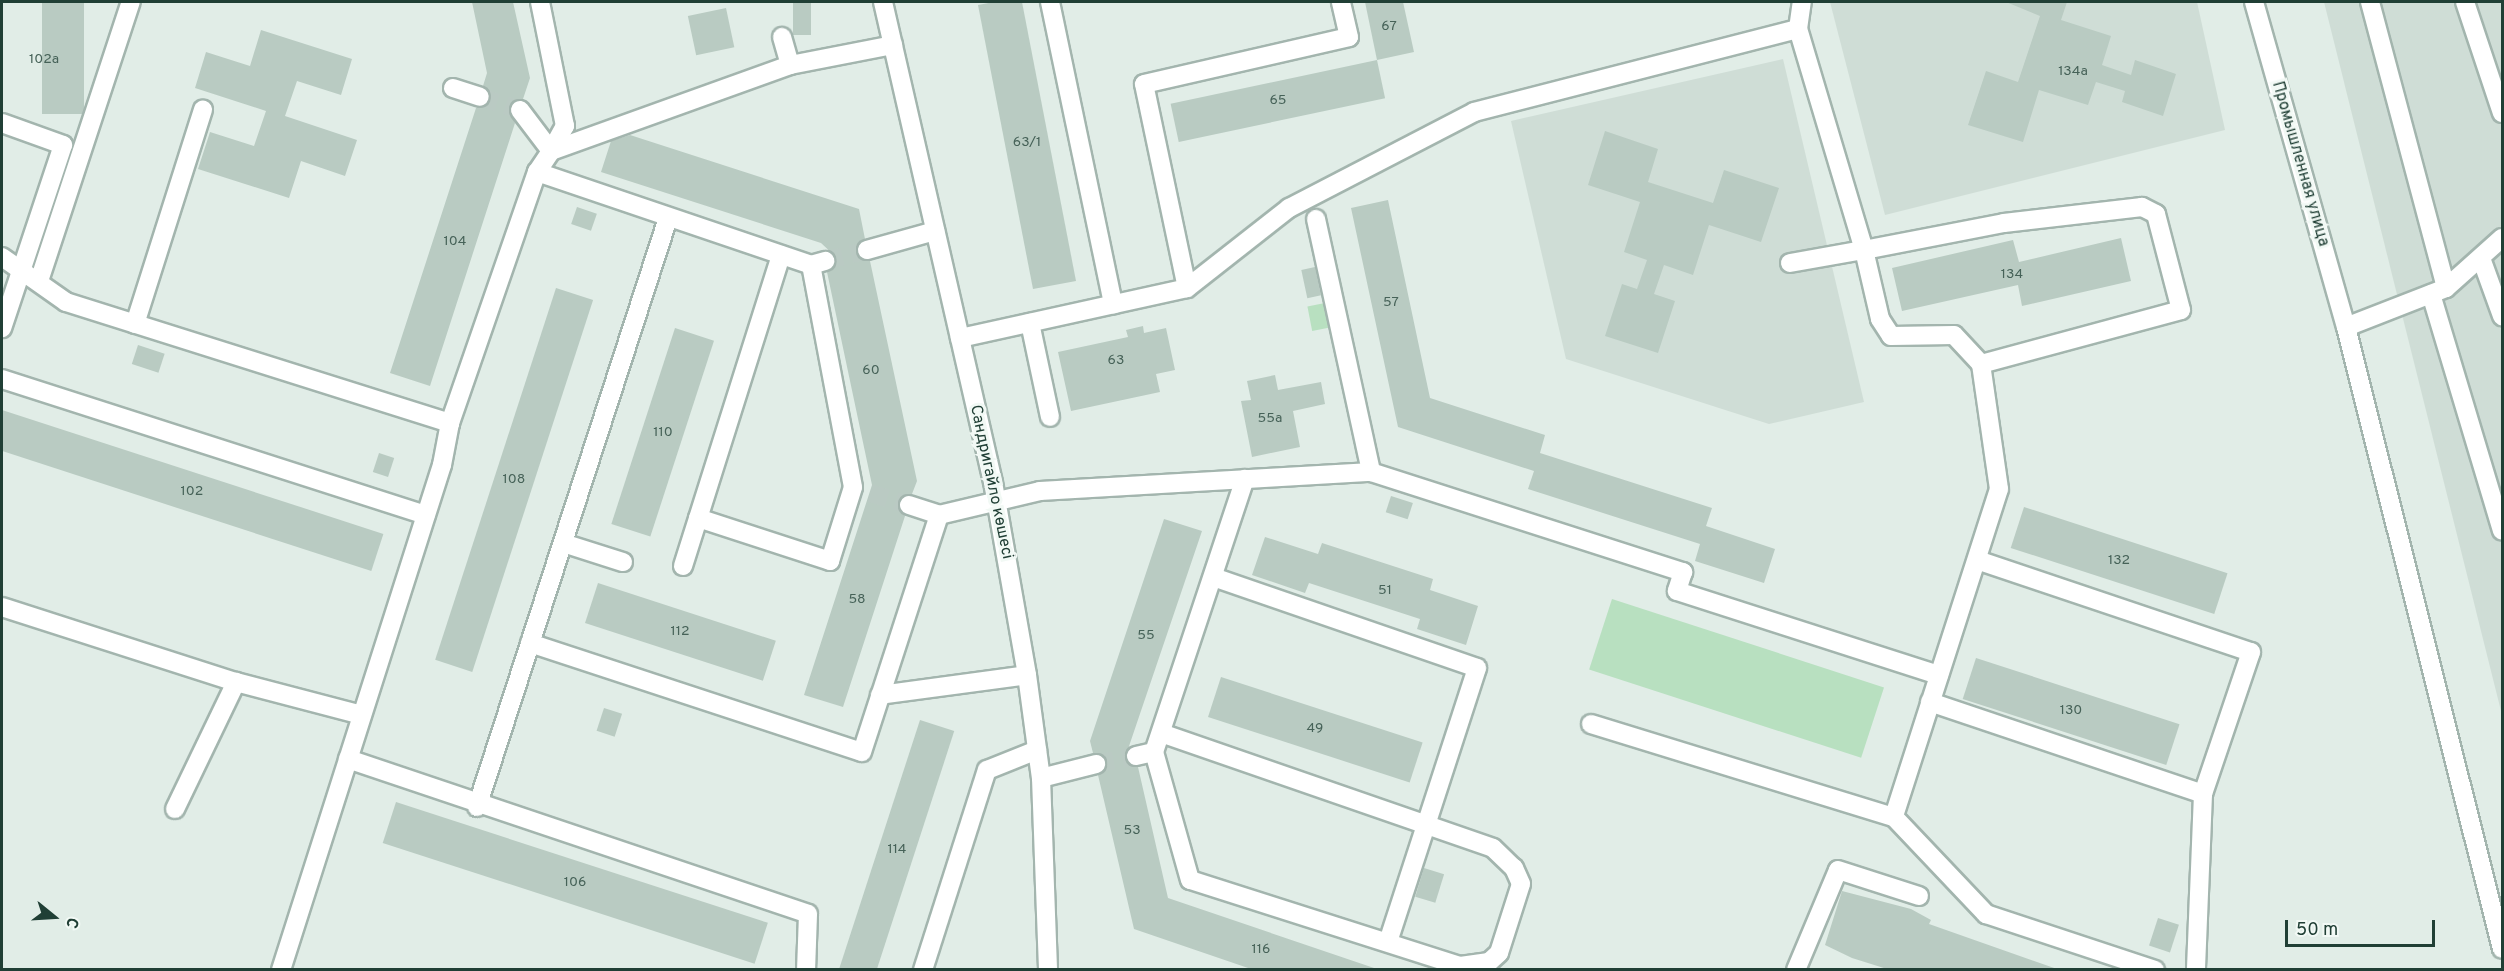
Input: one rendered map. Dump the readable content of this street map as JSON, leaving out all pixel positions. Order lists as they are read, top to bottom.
{
  "streets": {
    "street": ["Промышленная улица", "Сандригайло көшесі"]
  },
  "house_numbers": [
    "67",
    "102а",
    "134а",
    "65",
    "63/1",
    "104",
    "134",
    "57",
    "63",
    "60",
    "55а",
    "110",
    "108",
    "102",
    "132",
    "51",
    "58",
    "112",
    "55",
    "130",
    "49",
    "53",
    "114",
    "106",
    "116"
  ],
  "scale_bar": "50 m",
  "north": "right"
}
